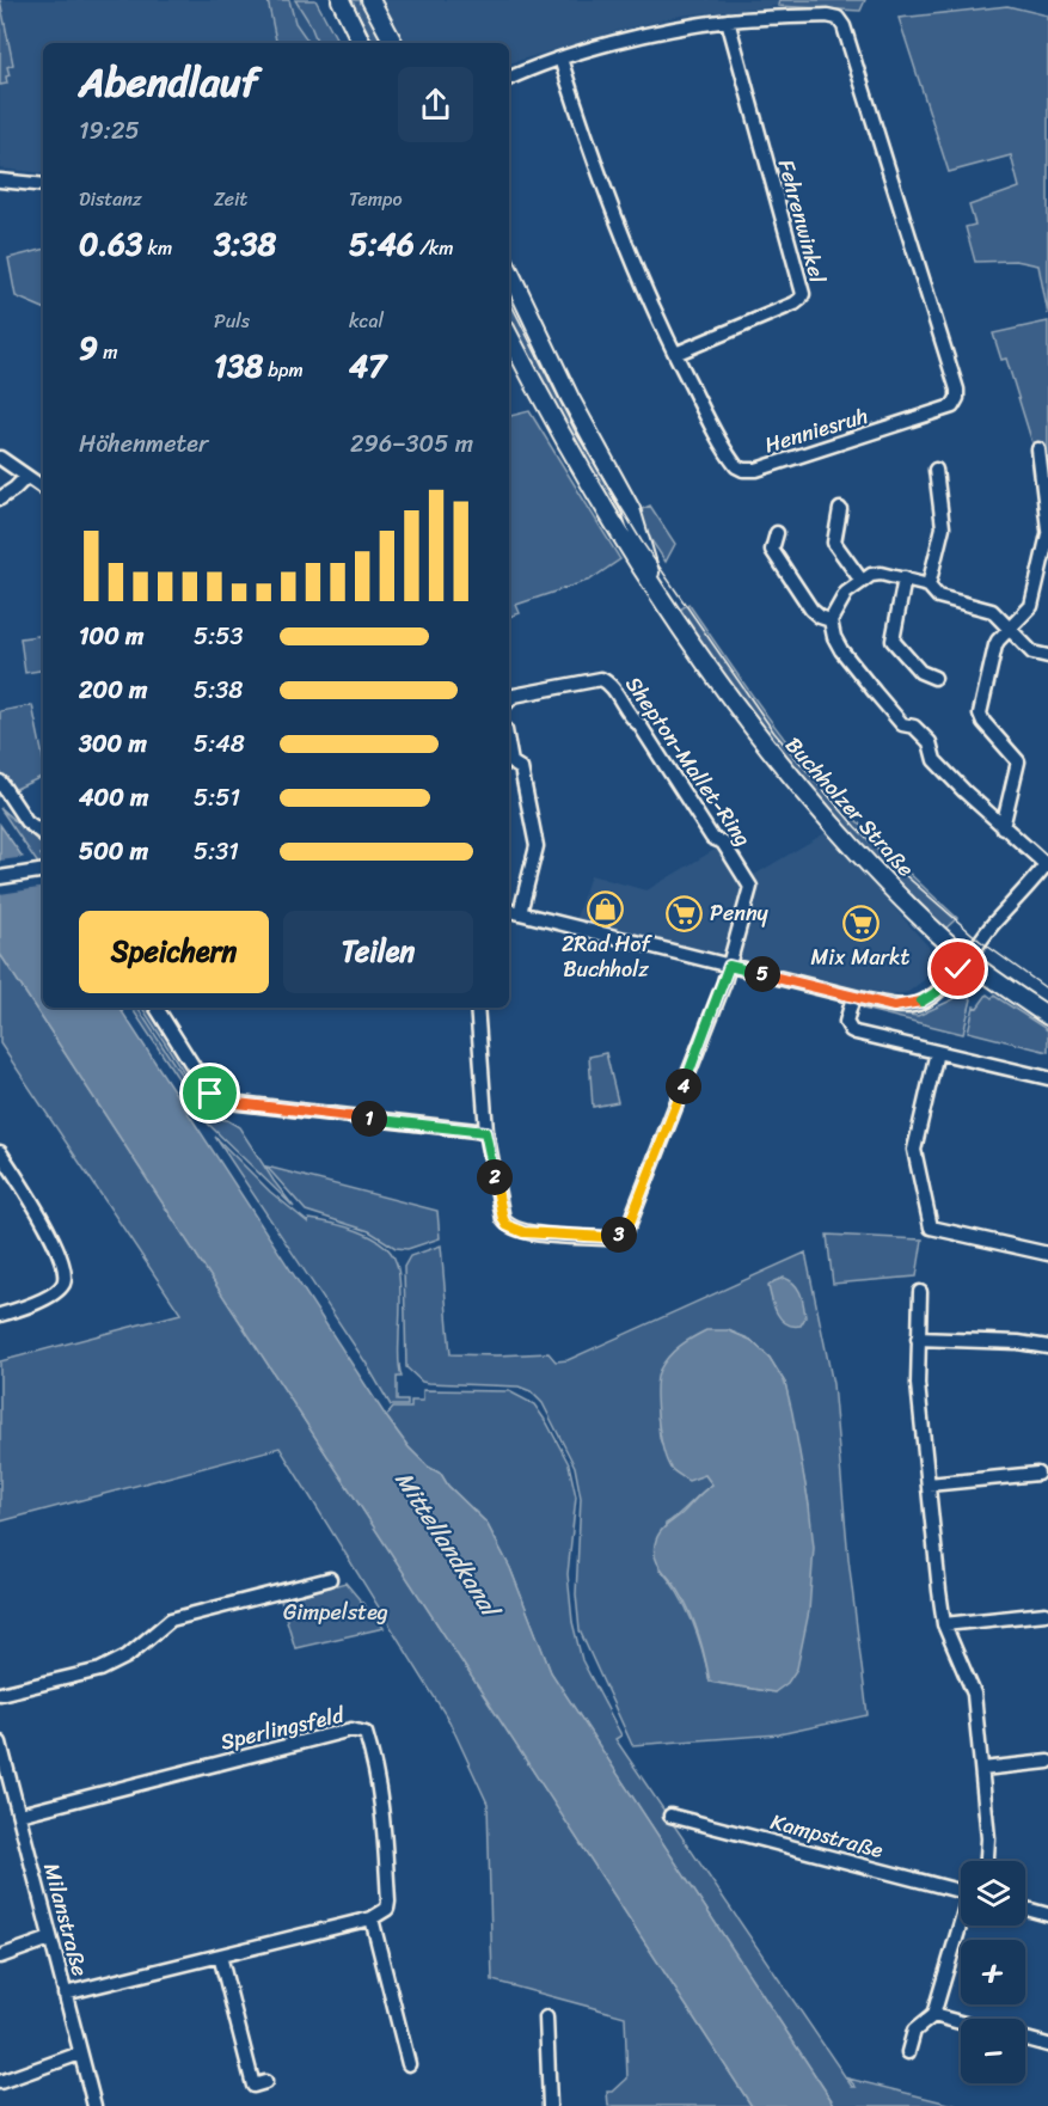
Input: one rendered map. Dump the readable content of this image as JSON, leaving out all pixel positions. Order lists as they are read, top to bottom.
{
  "streets": {
    "main road": ["Buchholzer Straße"],
    "street": [
      "Fehrenwinkel",
      "Henniesruh",
      "Shepton-Mallet-Ring",
      "Sperlingsfeld",
      "Kampstraße",
      "Milanstraße"
    ]
  },
  "crossings": [
    ["Fehrenwinkel", "Henniesruh"],
    ["Sperlingsfeld", "Milanstraße"]
  ],
  "water": ["Mittellandkanal"],
  "parks": ["Gimpelsteg"],
  "places": {
    "shop": ["2Rad Hof Buchholz"],
    "supermarket": ["Penny", "Mix Markt"]
  },
  "page": {
    "heading": ["Abendlauf", "19:25"],
    "stats": [
      ["Distanz", "0.63 km"],
      ["Zeit", "3:38"],
      ["Tempo", "5:46 /km"],
      ["9 m"],
      ["Puls", "138 bpm"],
      ["kcal", "47"]
    ],
    "chart": ["Höhenmeter", "296–305 m"],
    "list": [
      {
        "name": "100 m",
        "note": "5:53"
      },
      {
        "name": "200 m",
        "note": "5:38"
      },
      {
        "name": "300 m",
        "note": "5:48"
      },
      {
        "name": "400 m",
        "note": "5:51"
      },
      {
        "name": "500 m",
        "note": "5:31"
      }
    ],
    "buttons": ["Speichern", "Teilen"],
    "pins": [
      "5",
      "4",
      "1",
      "2",
      "3"
    ],
    "map_buttons": ["+", "−"]
  }
}
